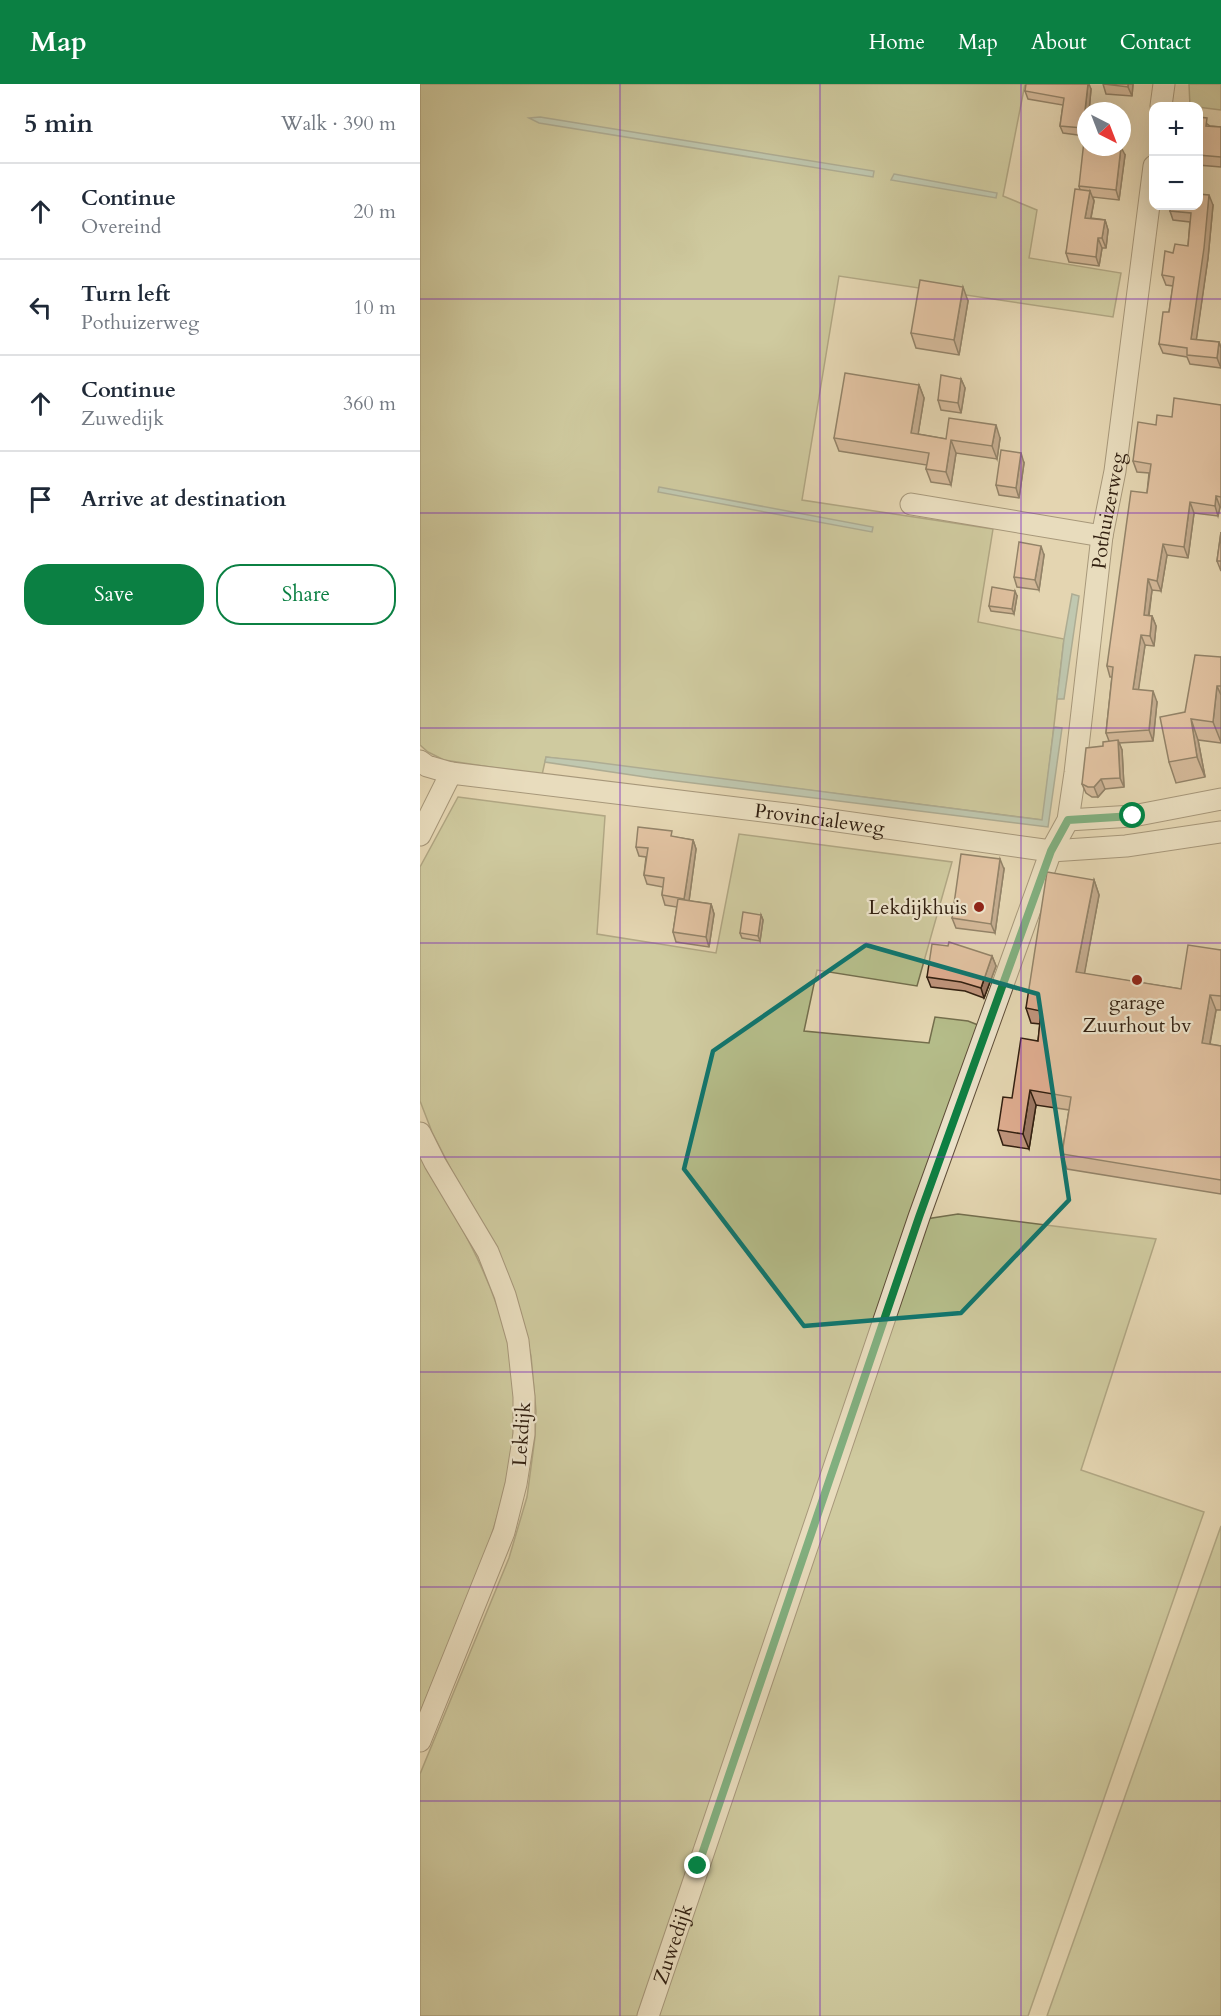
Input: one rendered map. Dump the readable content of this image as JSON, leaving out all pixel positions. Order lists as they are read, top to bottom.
{
  "streets": {
    "street": [
      "Pothuizerweg",
      "Provincialeweg",
      "Lekdijk",
      "Zuwedijk"
    ]
  },
  "crossings": [
    ["Pothuizerweg", "Provincialeweg"],
    ["Pothuizerweg", "Zuwedijk"],
    ["Provincialeweg", "Zuwedijk"]
  ],
  "places": ["Lekdijkhuis", "garage Zuurhout bv"],
  "north": "bottom right",
  "page": {
    "header": "Map",
    "nav": [
      "Home",
      "Map",
      "About",
      "Contact"
    ],
    "heading": ["5 min", "Walk · 390 m"],
    "map_buttons": ["+", "−"],
    "list": [
      ["Continue", "Overeind", "20 m"],
      ["Turn left", "Pothuizerweg", "10 m"],
      ["Continue", "Zuwedijk", "360 m"],
      "Arrive at destination"
    ],
    "buttons": ["Save", "Share"]
  }
}
